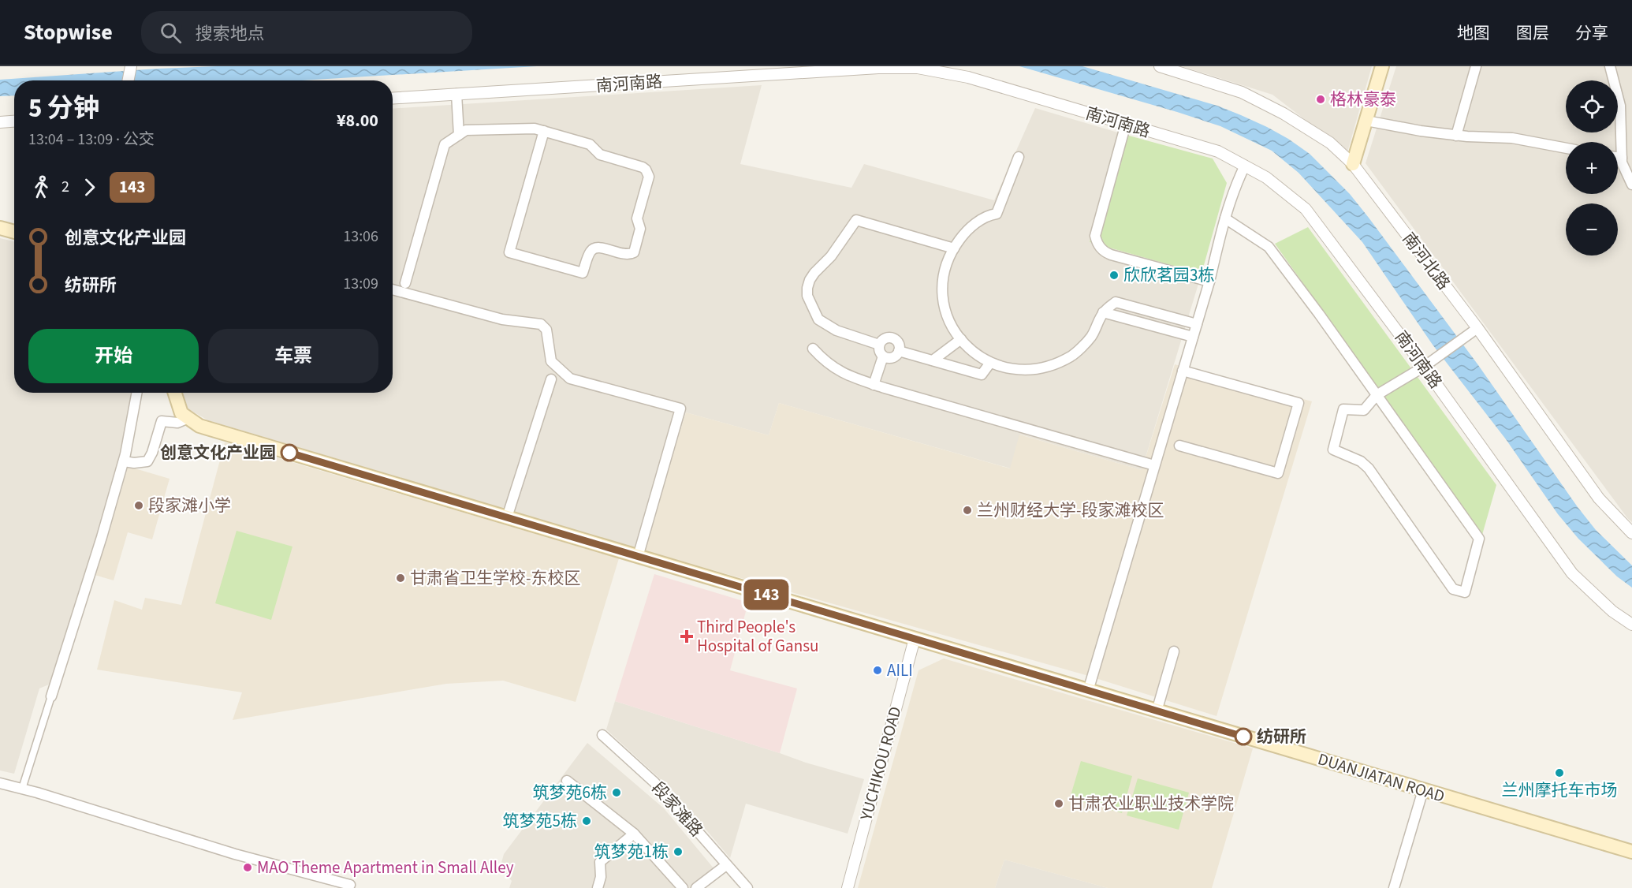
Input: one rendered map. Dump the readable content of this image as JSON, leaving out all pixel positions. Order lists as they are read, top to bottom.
{
  "streets": {
    "main road": ["DUANJIATAN ROAD"],
    "street": [
      "南河南路",
      "南河北路",
      "YUCHIKOU ROAD",
      "段家滩路"
    ]
  },
  "crossings": [
    ["YUCHIKOU ROAD", "DUANJIATAN ROAD"]
  ],
  "places": {
    "other": [
      "格林豪泰",
      "欣欣茗园3栋",
      "创意文化产业园",
      "段家滩小学",
      "兰州财经大学-段家滩校区",
      "甘肃省卫生学校-东校区",
      "AILI",
      "纺研所",
      "兰州摩托车市场",
      "筑梦苑6栋",
      "甘肃农业职业技术学院",
      "筑梦苑5栋",
      "筑梦苑1栋",
      "MAO Theme Apartment in Small Alley"
    ],
    "health": ["Third People's Hospital of Gansu"]
  },
  "lines": ["bus line 143"],
  "page": {
    "header": "Stopwise",
    "search": "搜索地点",
    "nav": ["地图", "图层", "分享"],
    "on_map": "143",
    "map_buttons": ["+", "−"],
    "heading": ["5 分钟", "13:04 – 13:09 · 公交", "¥8.00"],
    "legs": ["2", "143"],
    "list": [
      {
        "name": "创意文化产业园",
        "value": "13:06"
      },
      {
        "name": "纺研所",
        "value": "13:09"
      }
    ],
    "buttons": ["开始", "车票"]
  }
}
